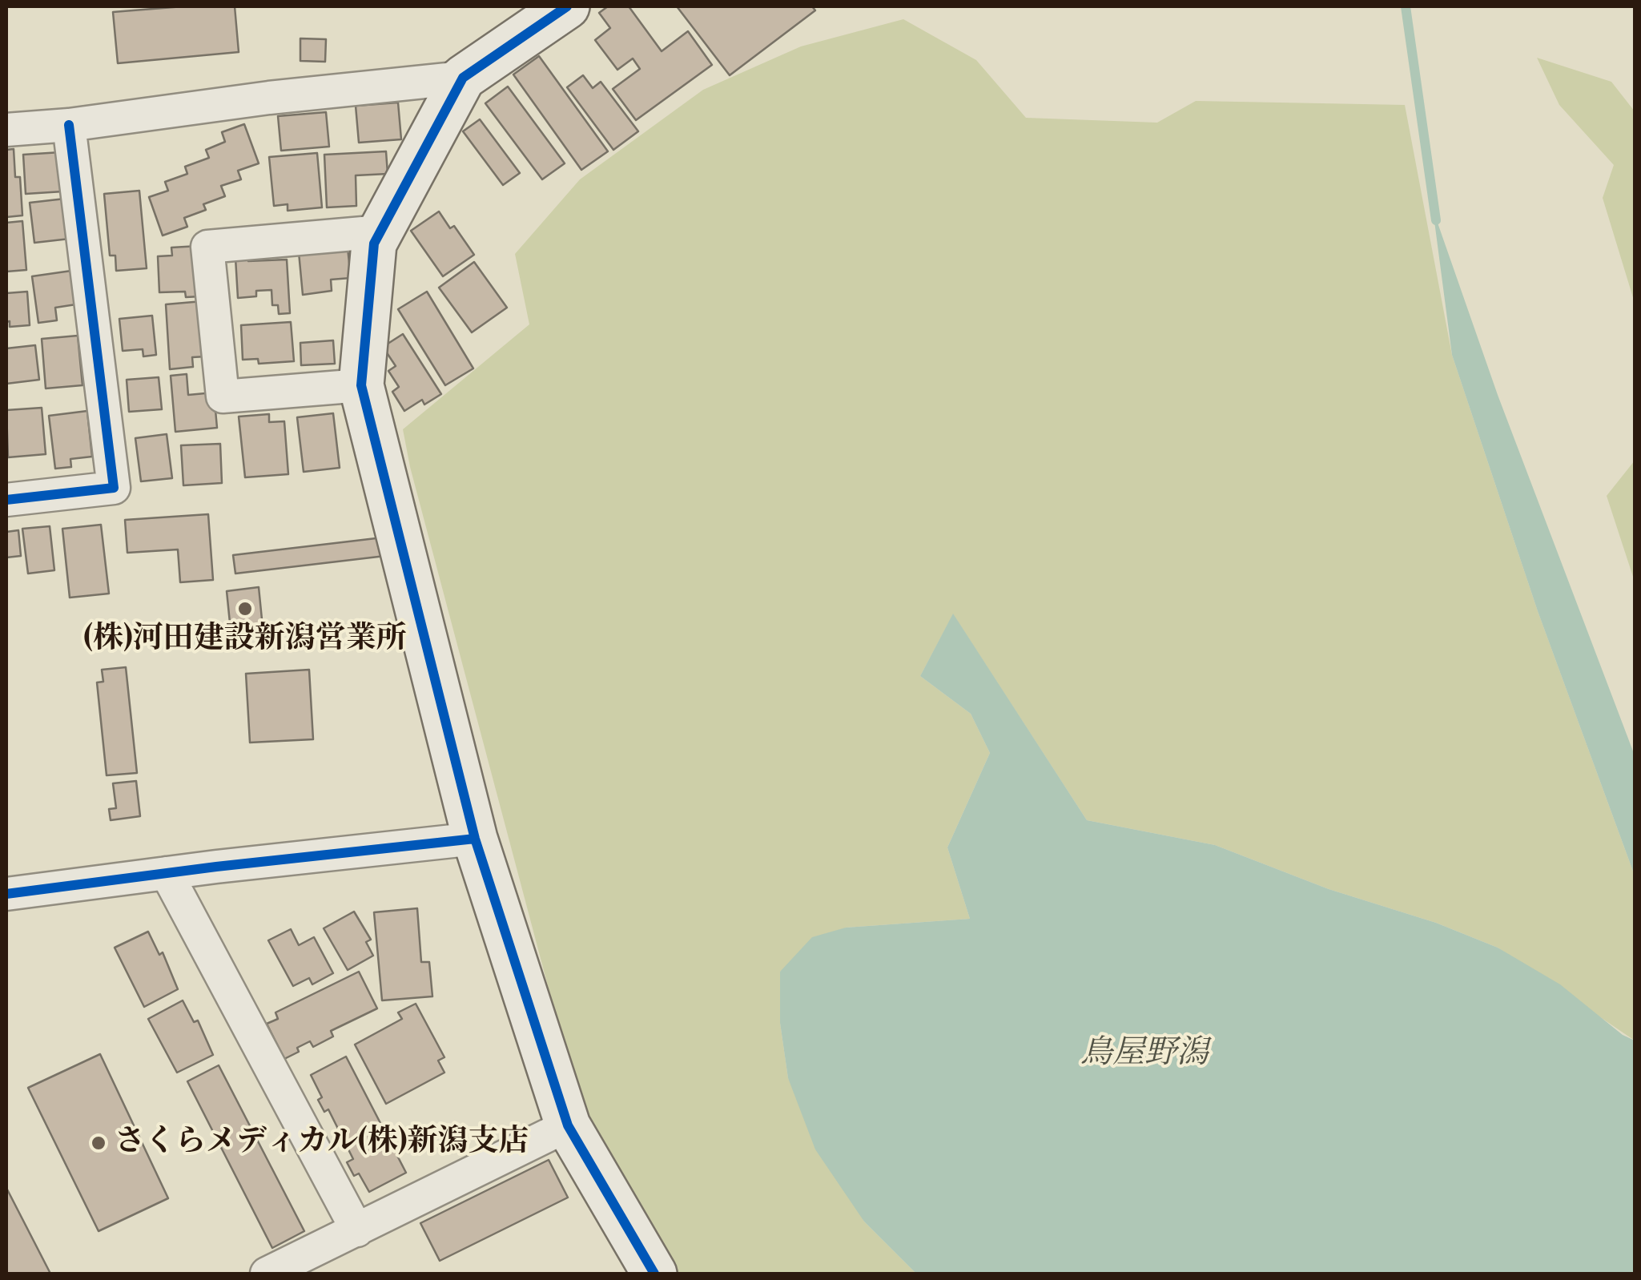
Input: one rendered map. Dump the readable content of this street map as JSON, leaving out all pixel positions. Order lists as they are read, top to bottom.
{
  "water": ["鳥屋野潟"],
  "places": ["(株)河田建設新潟営業所", "さくらメディカル(株)新潟支店"]
}
